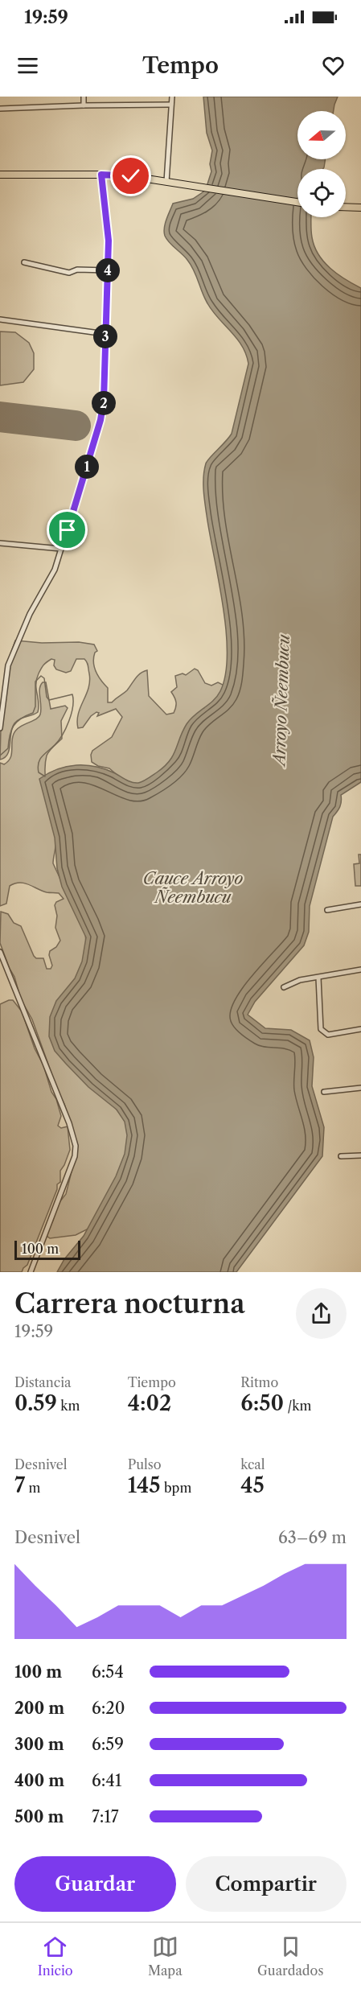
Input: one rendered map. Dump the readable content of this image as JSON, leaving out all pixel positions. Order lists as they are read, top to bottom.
{
  "water": ["Arroyo Ñeembucu", "Cauce Arroyo Ñeembucu"],
  "scale_bar": "100 m",
  "north": "left",
  "page": {
    "status": "19:59",
    "header": "Tempo",
    "pins": [
      "4",
      "3",
      "2",
      "1"
    ],
    "scale": "100 m",
    "heading": ["Carrera nocturna", "19:59"],
    "stats": [
      ["Distancia", "0.59 km"],
      ["Tiempo", "4:02"],
      ["Ritmo", "6:50 /km"],
      ["Desnivel", "7 m"],
      ["Pulso", "145 bpm"],
      ["kcal", "45"]
    ],
    "chart": ["Desnivel", "63–69 m"],
    "list": [
      {
        "name": "100 m",
        "note": "6:54"
      },
      {
        "name": "200 m",
        "note": "6:20"
      },
      {
        "name": "300 m",
        "note": "6:59"
      },
      {
        "name": "400 m",
        "note": "6:41"
      },
      {
        "name": "500 m",
        "note": "7:17"
      }
    ],
    "buttons": ["Guardar", "Compartir"],
    "tabs": ["Inicio", "Mapa", "Guardados"]
  }
}
